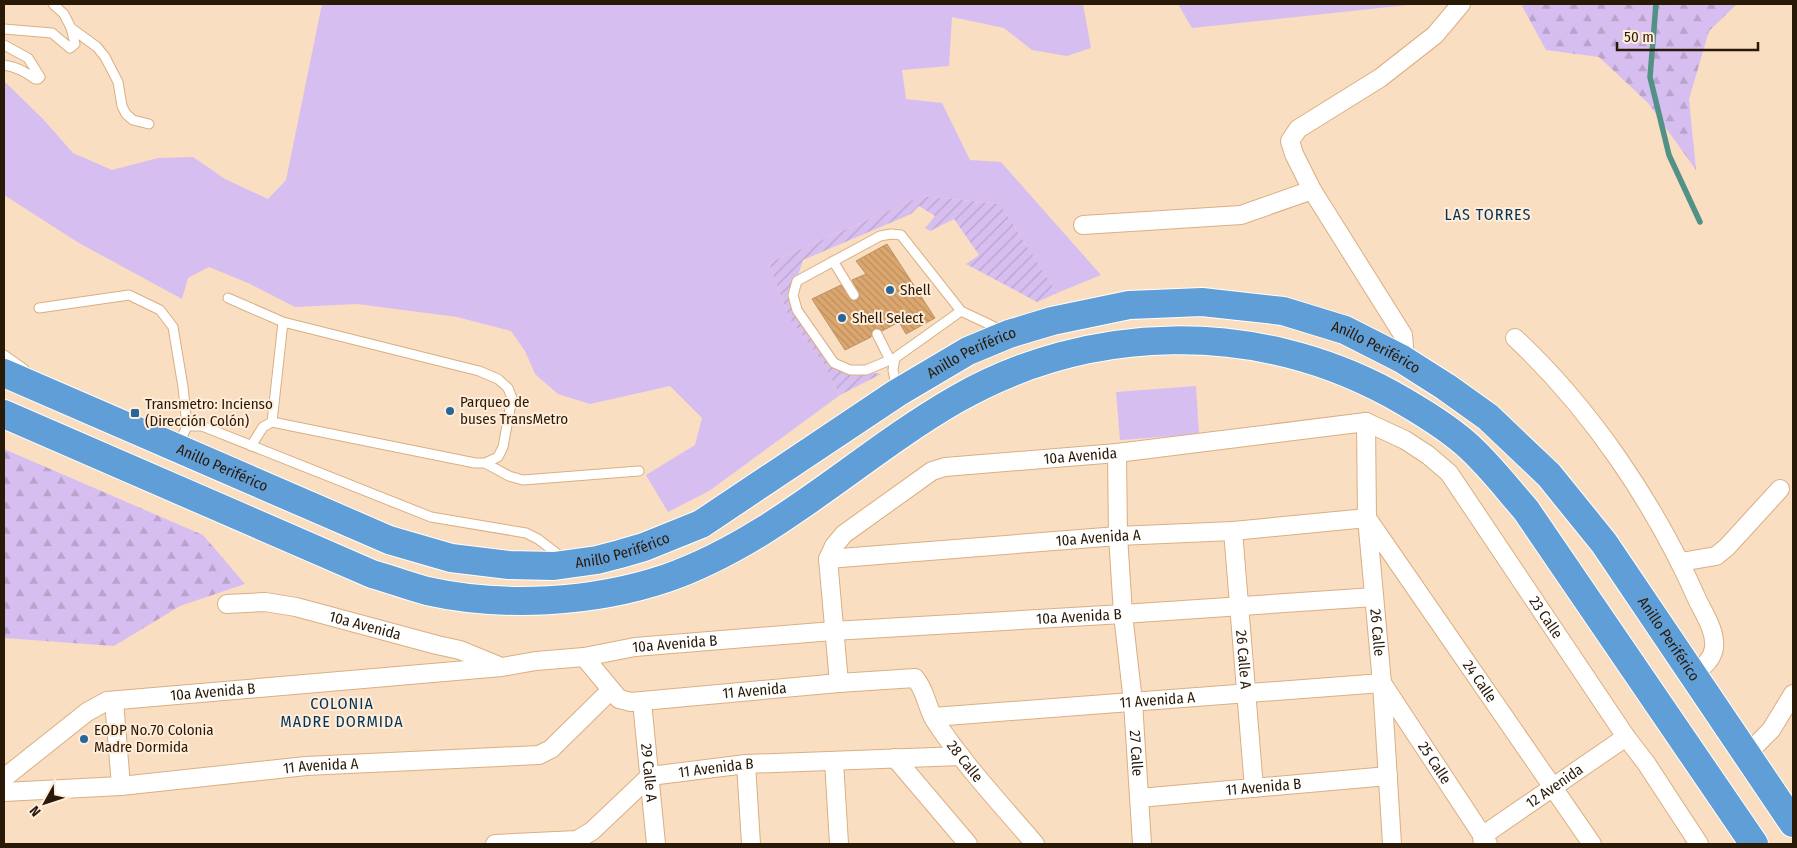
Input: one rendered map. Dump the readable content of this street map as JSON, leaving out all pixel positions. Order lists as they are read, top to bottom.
{
  "streets": {
    "highway": ["Anillo Periférico"],
    "street": [
      "10a Avenida",
      "10a Avenida A",
      "10a Avenida B",
      "23 Calle",
      "26 Calle",
      "26 Calle A",
      "24 Calle",
      "11 Avenida",
      "11 Avenida A",
      "27 Calle",
      "28 Calle",
      "25 Calle",
      "11 Avenida B",
      "29 Calle A",
      "12 Avenida"
    ]
  },
  "crossings": [
    ["10a Avenida", "10a Avenida A"],
    ["10a Avenida", "10a Avenida B"],
    ["10a Avenida", "23 Calle"],
    ["10a Avenida", "26 Calle"],
    ["10a Avenida", "27 Calle"],
    ["10a Avenida A", "26 Calle"],
    ["10a Avenida A", "26 Calle A"],
    ["10a Avenida A", "24 Calle"],
    ["10a Avenida A", "27 Calle"],
    ["10a Avenida B", "26 Calle"],
    ["10a Avenida B", "26 Calle A"],
    ["10a Avenida B", "27 Calle"],
    ["23 Calle", "26 Calle"],
    ["23 Calle", "12 Avenida"],
    ["26 Calle", "24 Calle"],
    ["26 Calle", "11 Avenida A"],
    ["26 Calle", "25 Calle"],
    ["26 Calle", "11 Avenida B"],
    ["26 Calle A", "11 Avenida A"],
    ["26 Calle A", "11 Avenida B"],
    ["24 Calle", "12 Avenida"],
    ["11 Avenida", "11 Avenida A"],
    ["11 Avenida", "28 Calle"],
    ["11 Avenida", "29 Calle A"],
    ["11 Avenida A", "27 Calle"],
    ["11 Avenida A", "28 Calle"],
    ["11 Avenida A", "25 Calle"],
    ["27 Calle", "11 Avenida B"],
    ["28 Calle", "11 Avenida B"],
    ["25 Calle", "12 Avenida"],
    ["11 Avenida B", "29 Calle A"]
  ],
  "districts": ["LAS TORRES", "COLONIA MADRE DORMIDA"],
  "places": {
    "other": [
      "Shell",
      "Shell Select",
      "Parqueo de buses TransMetro",
      "EODP No.70 Colonia Madre Dormida"
    ],
    "transit": ["Transmetro: Incienso (Dirección Colón)"]
  },
  "scale_bar": "50 m",
  "north": "bottom left"
}
